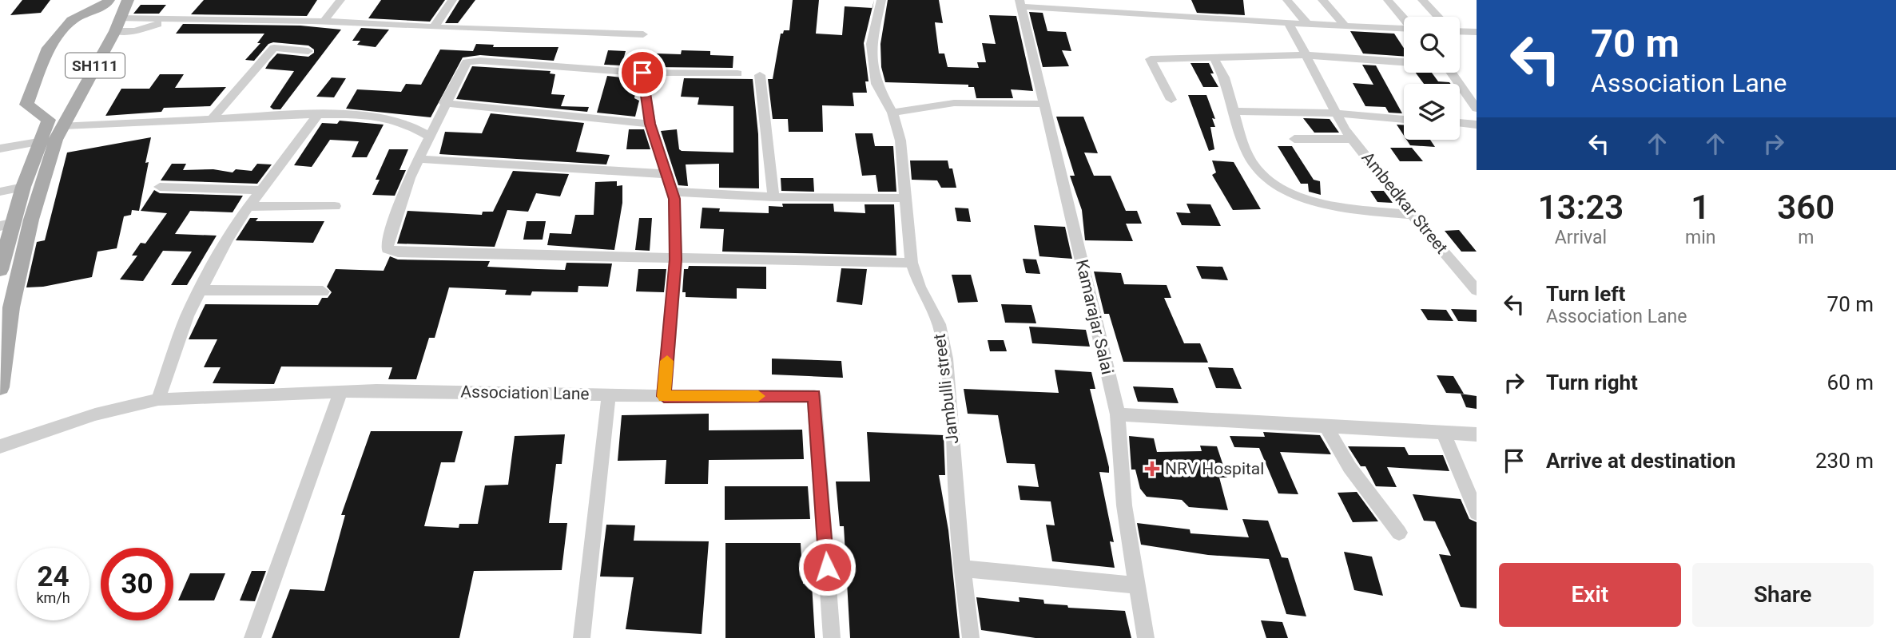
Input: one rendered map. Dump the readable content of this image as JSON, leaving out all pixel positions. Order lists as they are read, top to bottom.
{
  "streets": {
    "main road": ["SH111"],
    "street": [
      "Ambedkar Street",
      "Kamarajar Salai",
      "Jambulli street",
      "Association Lane"
    ]
  },
  "places": {
    "health": ["NRV Hospital"]
  },
  "page": {
    "turn": ["70 m", "Association Lane"],
    "eta": [
      "13:23",
      "Arrival",
      "1",
      "min",
      "360",
      "m"
    ],
    "list": [
      {
        "name": "Turn left",
        "note": "Association Lane",
        "value": "70 m"
      },
      {
        "name": "Turn right",
        "value": "60 m"
      },
      {
        "name": "Arrive at destination",
        "value": "230 m"
      }
    ],
    "speed": "24 km/h",
    "limit": "30",
    "buttons": ["Exit", "Share"]
  }
}
